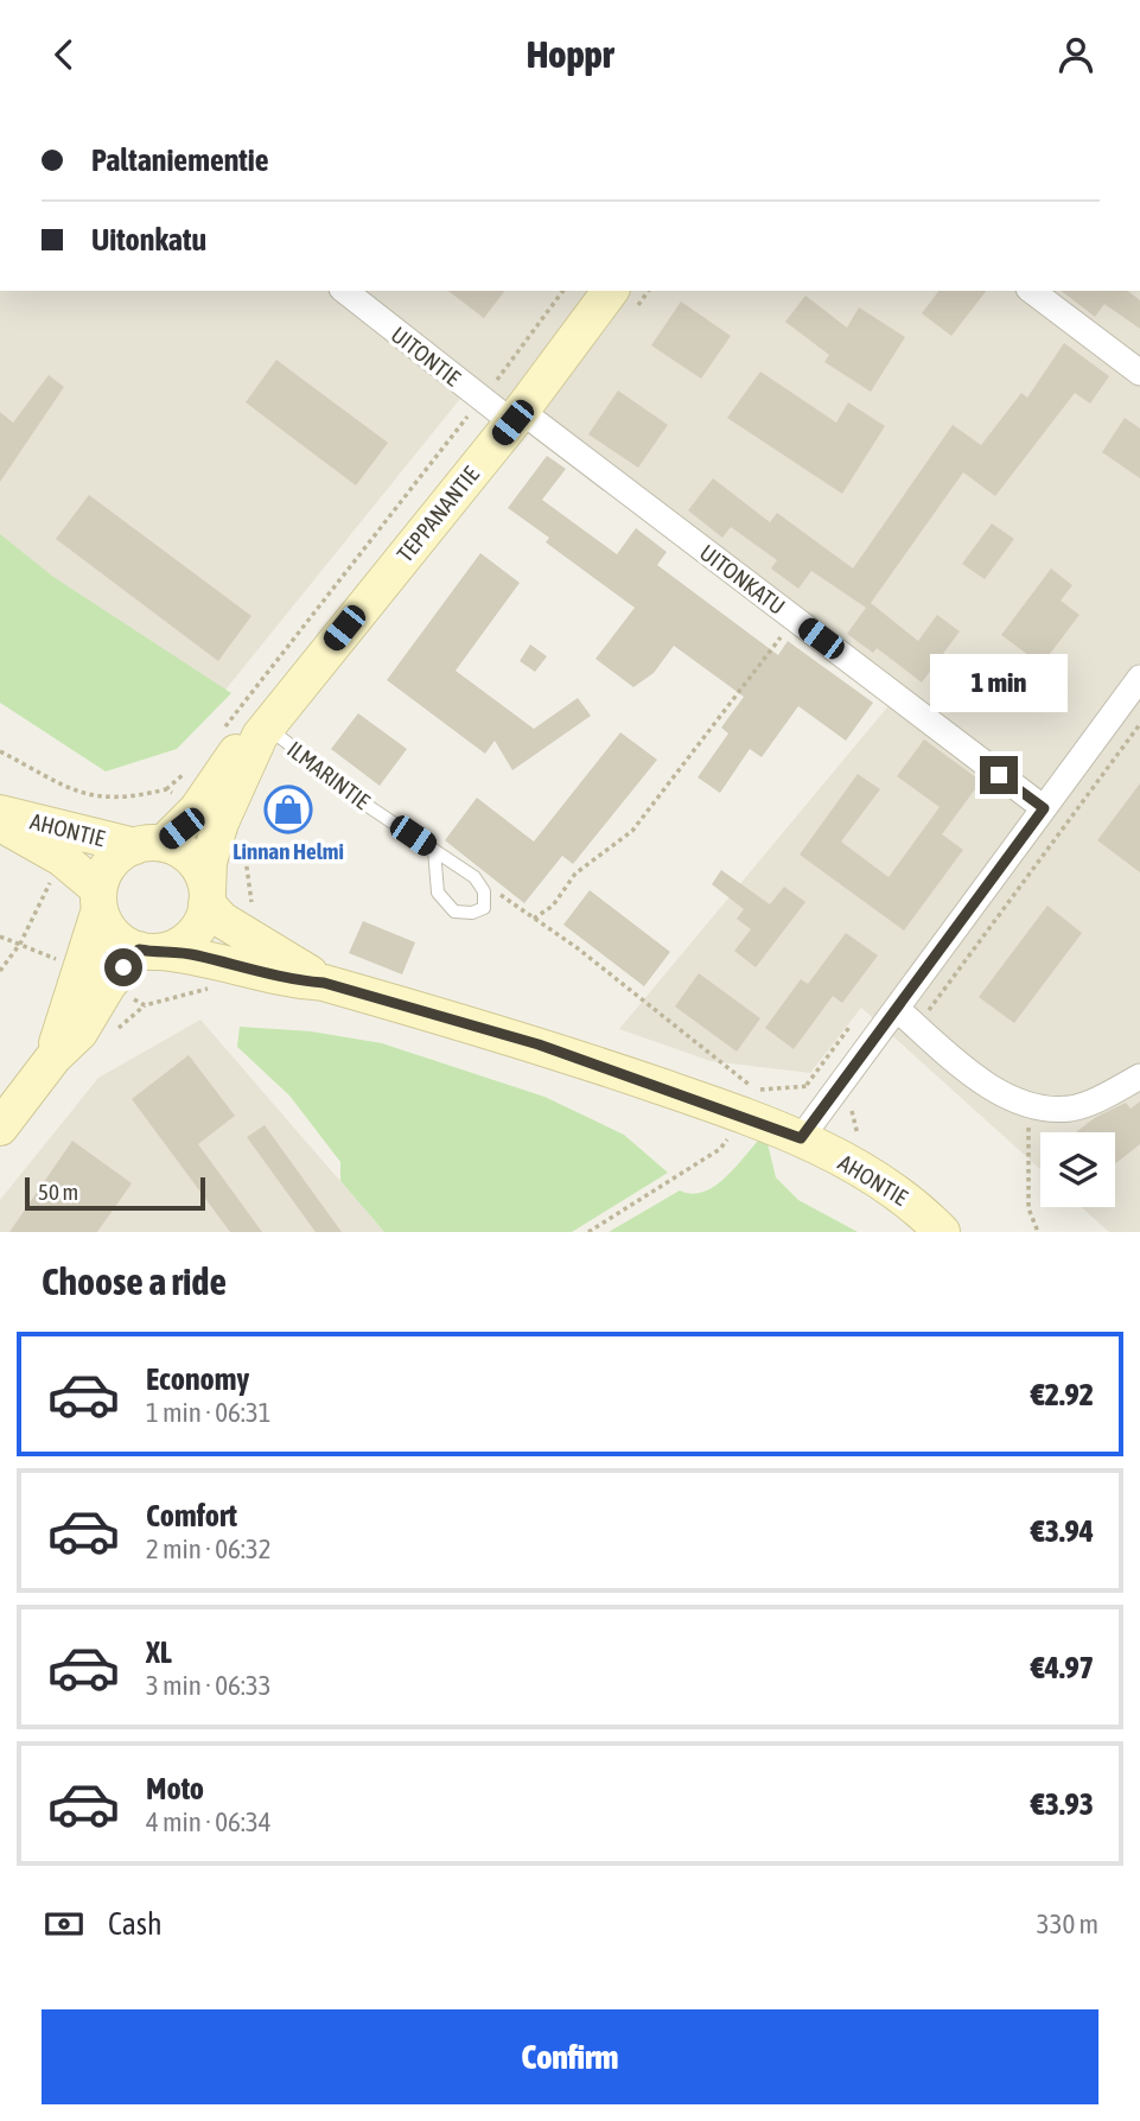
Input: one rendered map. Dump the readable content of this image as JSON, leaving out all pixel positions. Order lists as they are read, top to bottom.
{
  "streets": {
    "street": [
      "UITONTIE",
      "TEPPANANTIE",
      "UITONKATU",
      "AHONTIE"
    ],
    "lane": ["ILMARINTIE"]
  },
  "crossings": [
    ["UITONTIE", "TEPPANANTIE"],
    ["UITONTIE", "UITONKATU"],
    ["TEPPANANTIE", "UITONKATU"],
    ["TEPPANANTIE", "ILMARINTIE"],
    ["TEPPANANTIE", "AHONTIE"]
  ],
  "places": {
    "shop": ["Linnan Helmi"]
  },
  "scale_bar": "50 m",
  "page": {
    "header": "Hoppr",
    "banner": ["Paltaniementie", "Uitonkatu"],
    "bubble": "1 min",
    "scale": "50 m",
    "heading": "Choose a ride",
    "list": [
      {
        "name": "Economy",
        "note": "1 min · 06:31",
        "value": "€2.92"
      },
      {
        "name": "Comfort",
        "note": "2 min · 06:32",
        "value": "€3.94"
      },
      {
        "name": "XL",
        "note": "3 min · 06:33",
        "value": "€4.97"
      },
      {
        "name": "Moto",
        "note": "4 min · 06:34",
        "value": "€3.93"
      }
    ],
    "pay": ["Cash", "330 m"],
    "buttons": "Confirm"
  }
}
